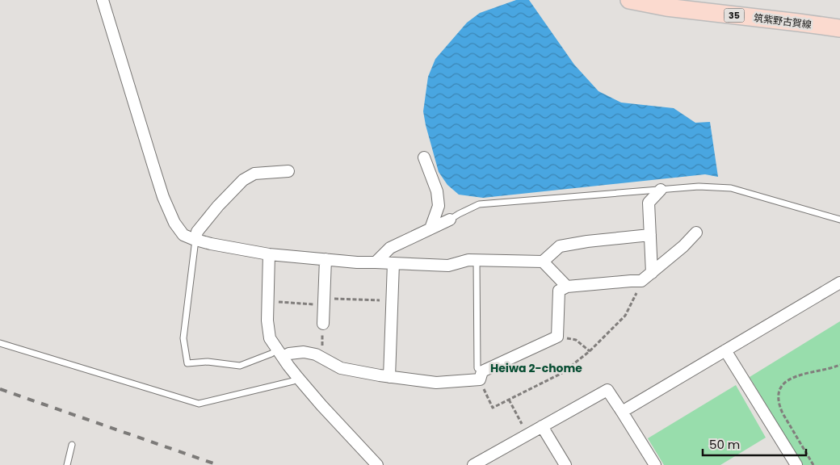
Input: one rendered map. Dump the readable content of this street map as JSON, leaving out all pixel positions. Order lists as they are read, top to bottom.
{
  "streets": {
    "main road": ["35", "筑紫野古賀線"]
  },
  "districts": ["Heiwa 2-chome"],
  "scale_bar": "50 m"
}
